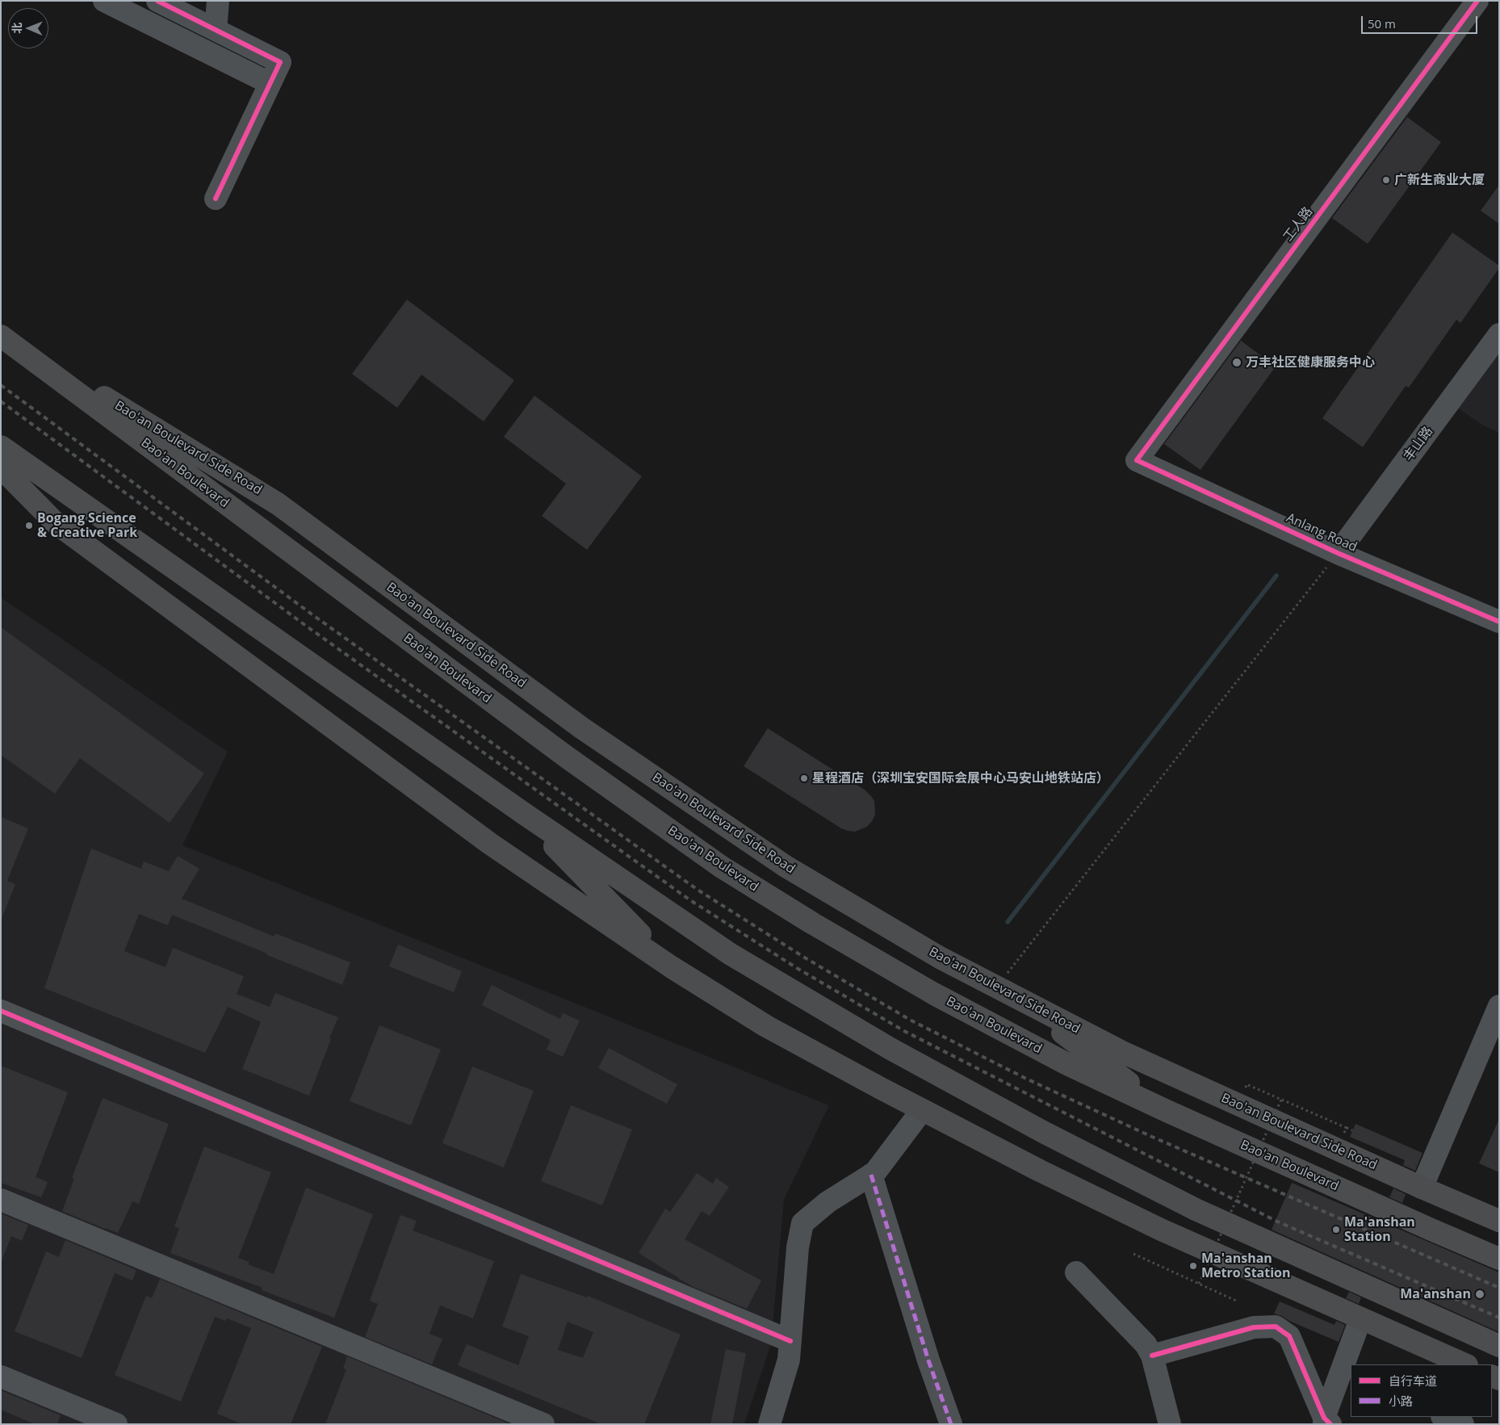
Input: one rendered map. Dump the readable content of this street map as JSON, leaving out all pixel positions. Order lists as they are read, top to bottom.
{
  "streets": {
    "main road": ["Bao'an Boulevard Side Road", "Bao'an Boulevard"],
    "street": ["工人路", "丰山路", "Anlang Road"]
  },
  "crossings": [
    ["工人路", "Anlang Road"],
    ["丰山路", "Anlang Road"],
    ["Bao'an Boulevard Side Road", "Bao'an Boulevard"]
  ],
  "places": [
    "广新生商业大厦",
    "万丰社区健康服务中心",
    "Bogang Science & Creative Park",
    "星程酒店（深圳宝安国际会展中心马安山地铁站店）",
    "Ma'anshan Station",
    "Ma'anshan Metro Station",
    "Ma'anshan"
  ],
  "legend": ["自行车道", "小路"],
  "scale_bar": "50 m",
  "north": "left"
}
